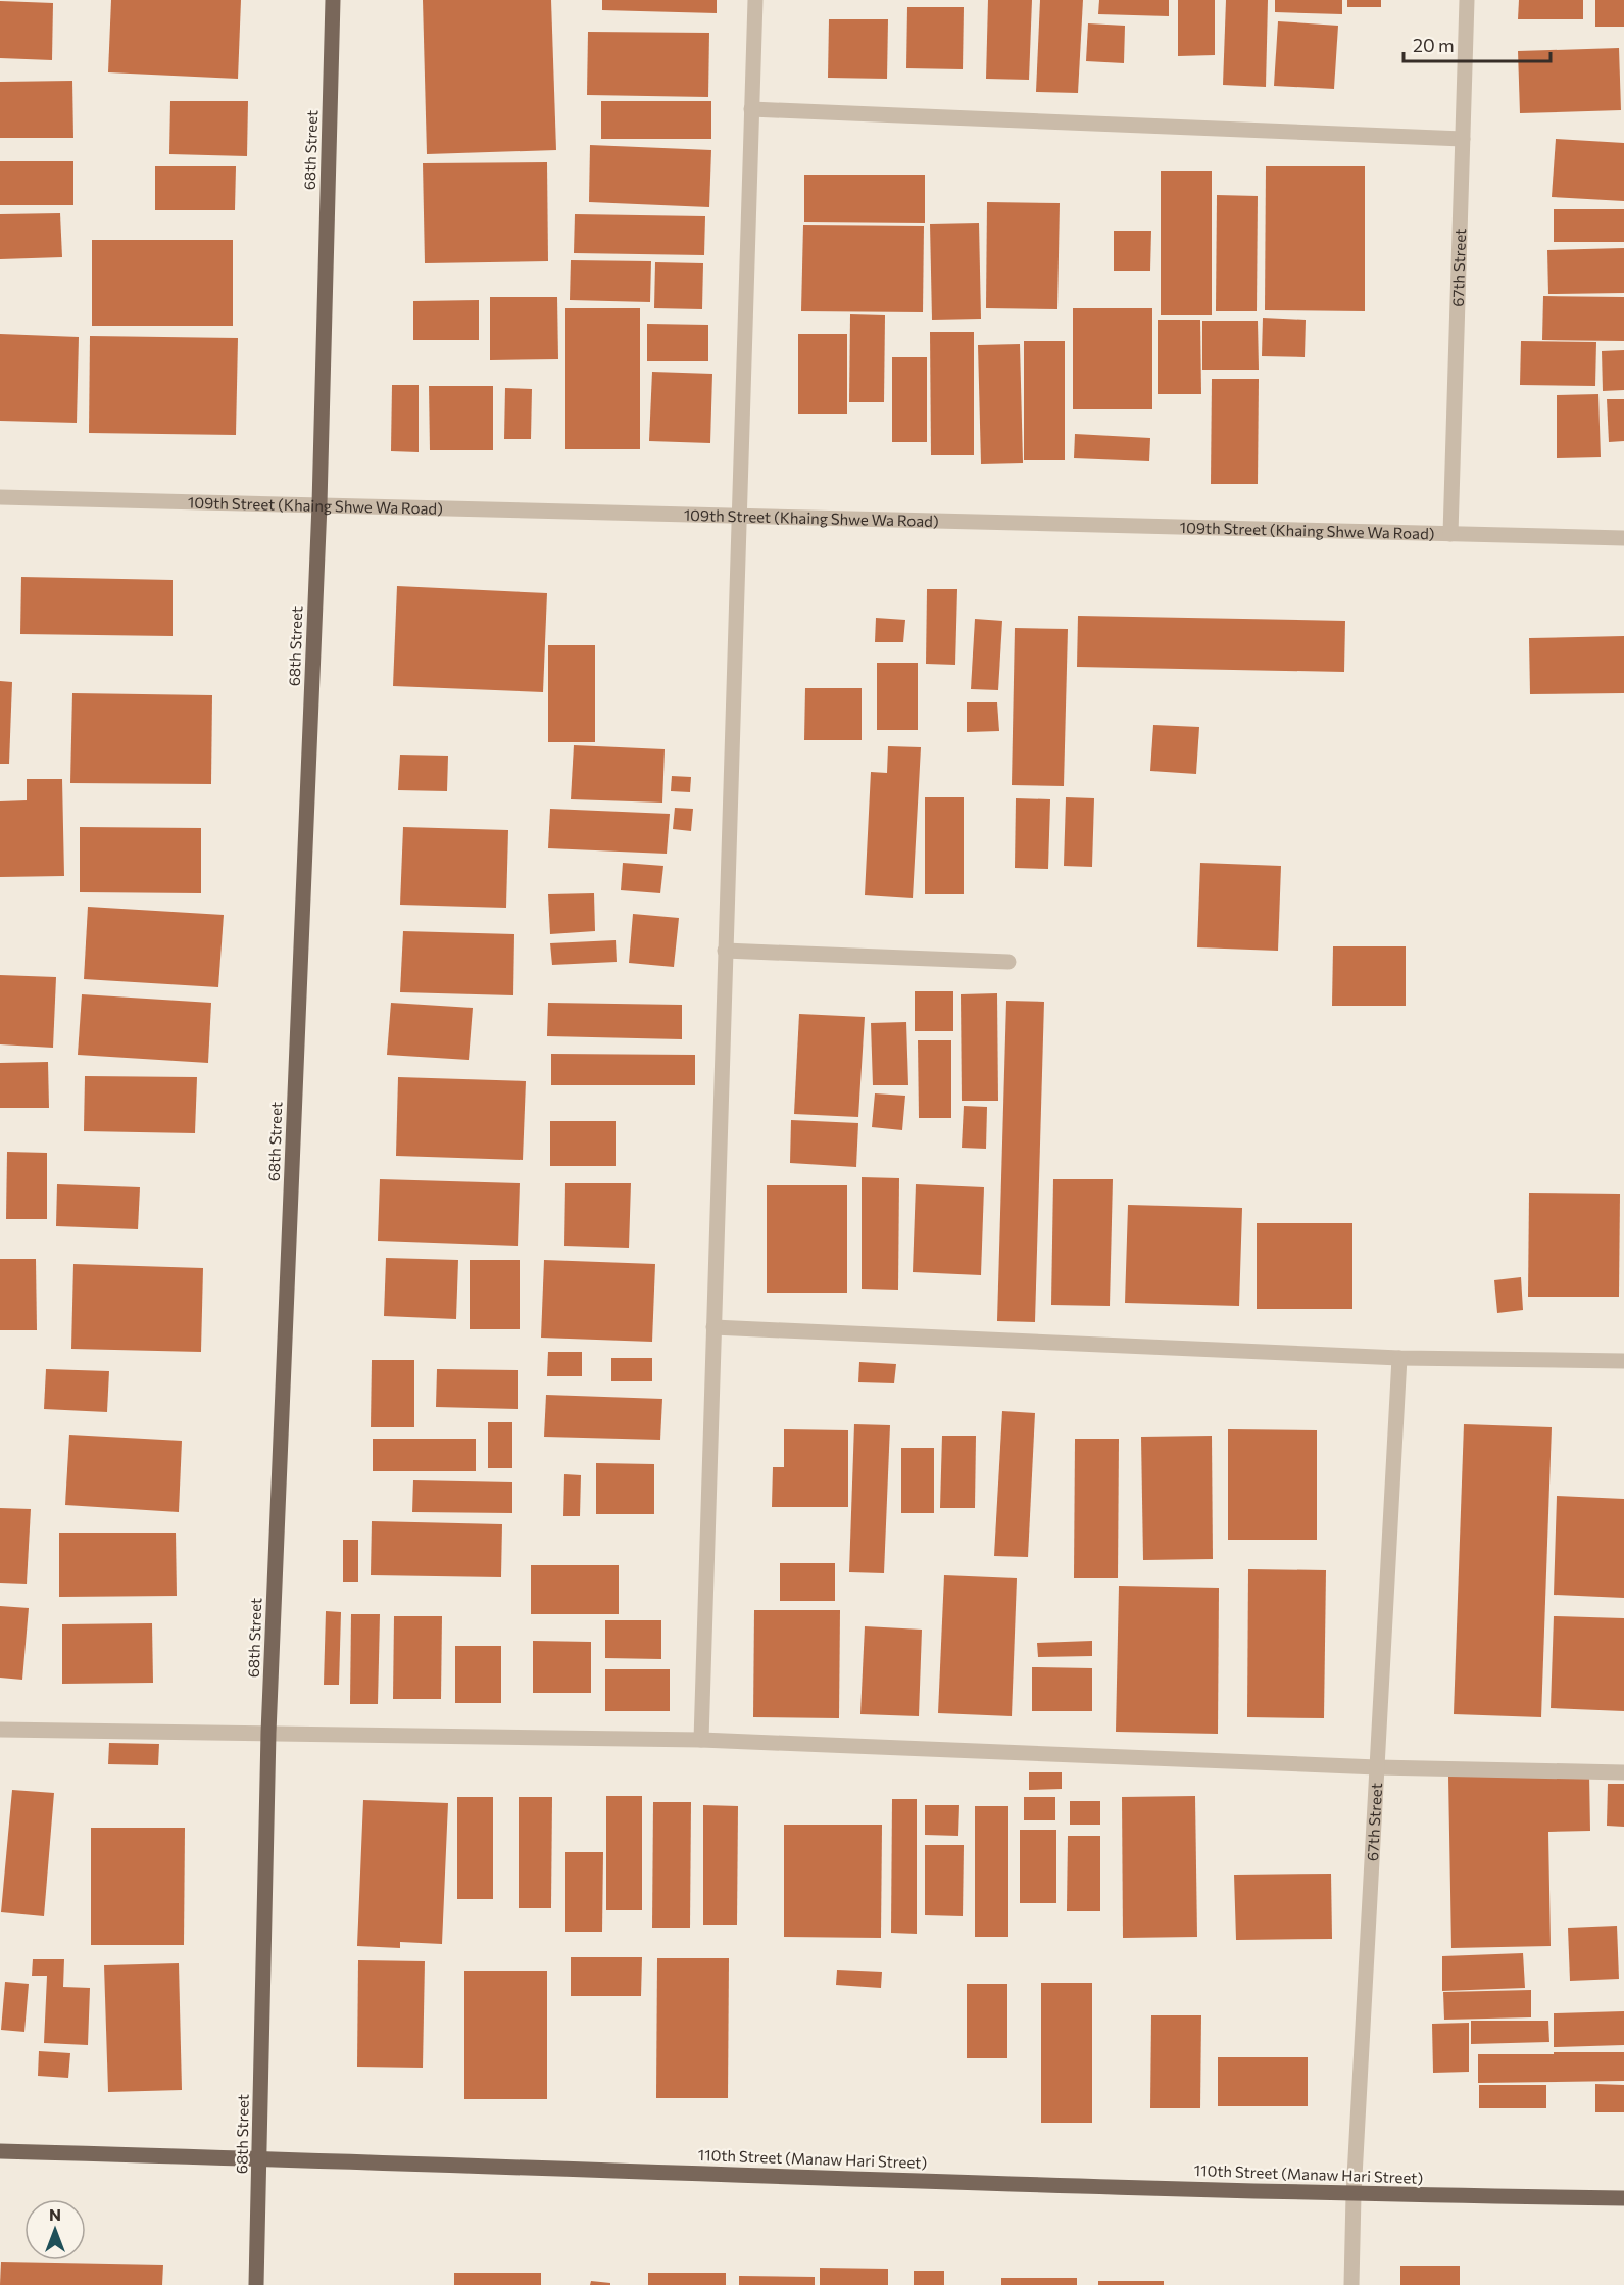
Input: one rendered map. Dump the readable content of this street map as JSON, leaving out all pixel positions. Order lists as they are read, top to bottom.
{
  "streets": {
    "main road": ["68th Street", "110th Street (Manaw Hari Street)"],
    "street": ["67th Street", "109th Street (Khaing Shwe Wa Road)"]
  },
  "crossings": [
    ["68th Street", "109th Street (Khaing Shwe Wa Road)"],
    ["68th Street", "110th Street (Manaw Hari Street)"],
    ["67th Street", "109th Street (Khaing Shwe Wa Road)"],
    ["67th Street", "110th Street (Manaw Hari Street)"]
  ],
  "scale_bar": "20 m",
  "north": "top"
}
